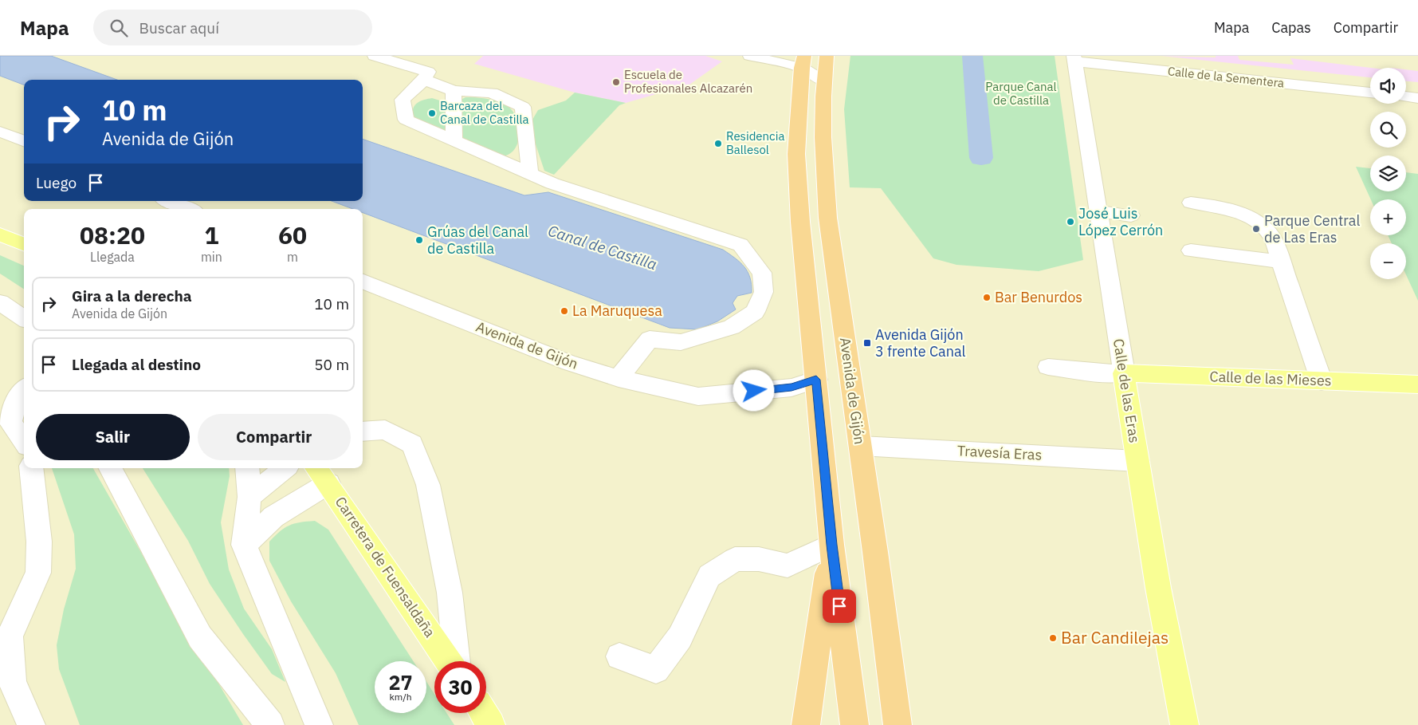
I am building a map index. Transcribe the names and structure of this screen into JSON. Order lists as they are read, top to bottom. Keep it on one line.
{"streets":{"highway":["Avenida de Gijón"],"main road":["Calle de las Mieses","Calle de las Eras","Carretera de Fuensaldaña"],"street":["Calle de la Sementera","Travesía Eras"]},"crossings":[["Calle de la Sementera","Calle de las Eras"],["Avenida de Gijón","Travesía Eras"],["Calle de las Mieses","Calle de las Eras"],["Calle de las Eras","Travesía Eras"]],"water":["Canal de Castilla"],"parks":["Parque Canal de Castilla"],"places":{"other":["Escuela de Profesionales Alcazarén","Barcaza del Canal de Castilla","Residencia Ballesol","José Luis López Cerrón","Parque Central de Las Eras","Grúas del Canal de Castilla","Bar Benurdos","La Maruquesa","Bar Candilejas"],"transit":["Avenida Gijón 3 frente Canal"]},"page":{"header":"Mapa","search":"Buscar aquí","nav":["Mapa","Capas","Compartir"],"map_buttons":["+","−"],"turn":["10 m","Avenida de Gijón"],"then":"Luego","eta":["08:20","Llegada","1","min","60","m"],"list":[{"name":"Gira a la derecha","note":"Avenida de Gijón","value":"10 m"},{"name":"Llegada al destino","value":"50 m"}],"buttons":["Salir","Compartir"],"speed":"27 km/h","limit":"30"}}
